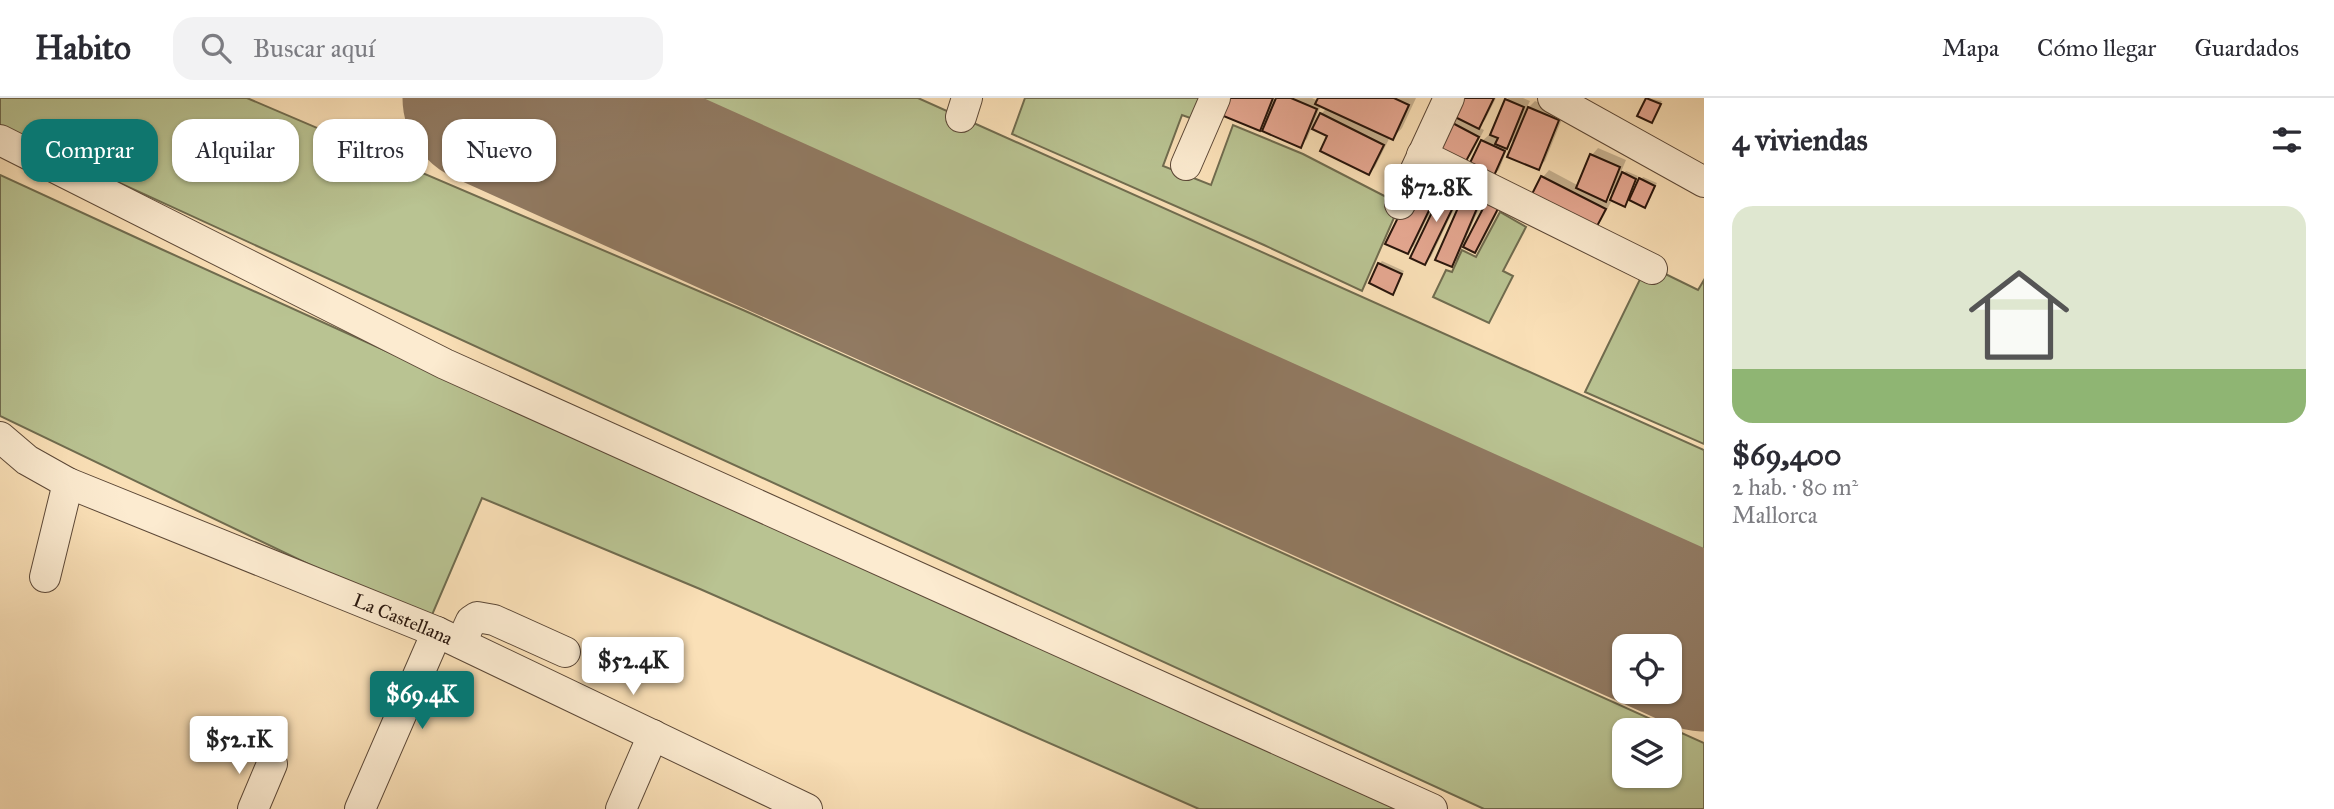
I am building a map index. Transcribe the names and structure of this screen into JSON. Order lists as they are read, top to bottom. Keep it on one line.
{"streets":{"street":["La Castellana"]},"page":{"header":"Habito","search":"Buscar aquí","nav":["Mapa","Cómo llegar","Guardados"],"heading":"4 viviendas","chip":["Comprar","Alquilar","Filtros","Nuevo"],"price":["$72.8K","$52.4K","$69.4K","$52.1K"],"list":[{"name":"$69,400","note":"2 hab. · 80 m² · Mallorca"}]}}
